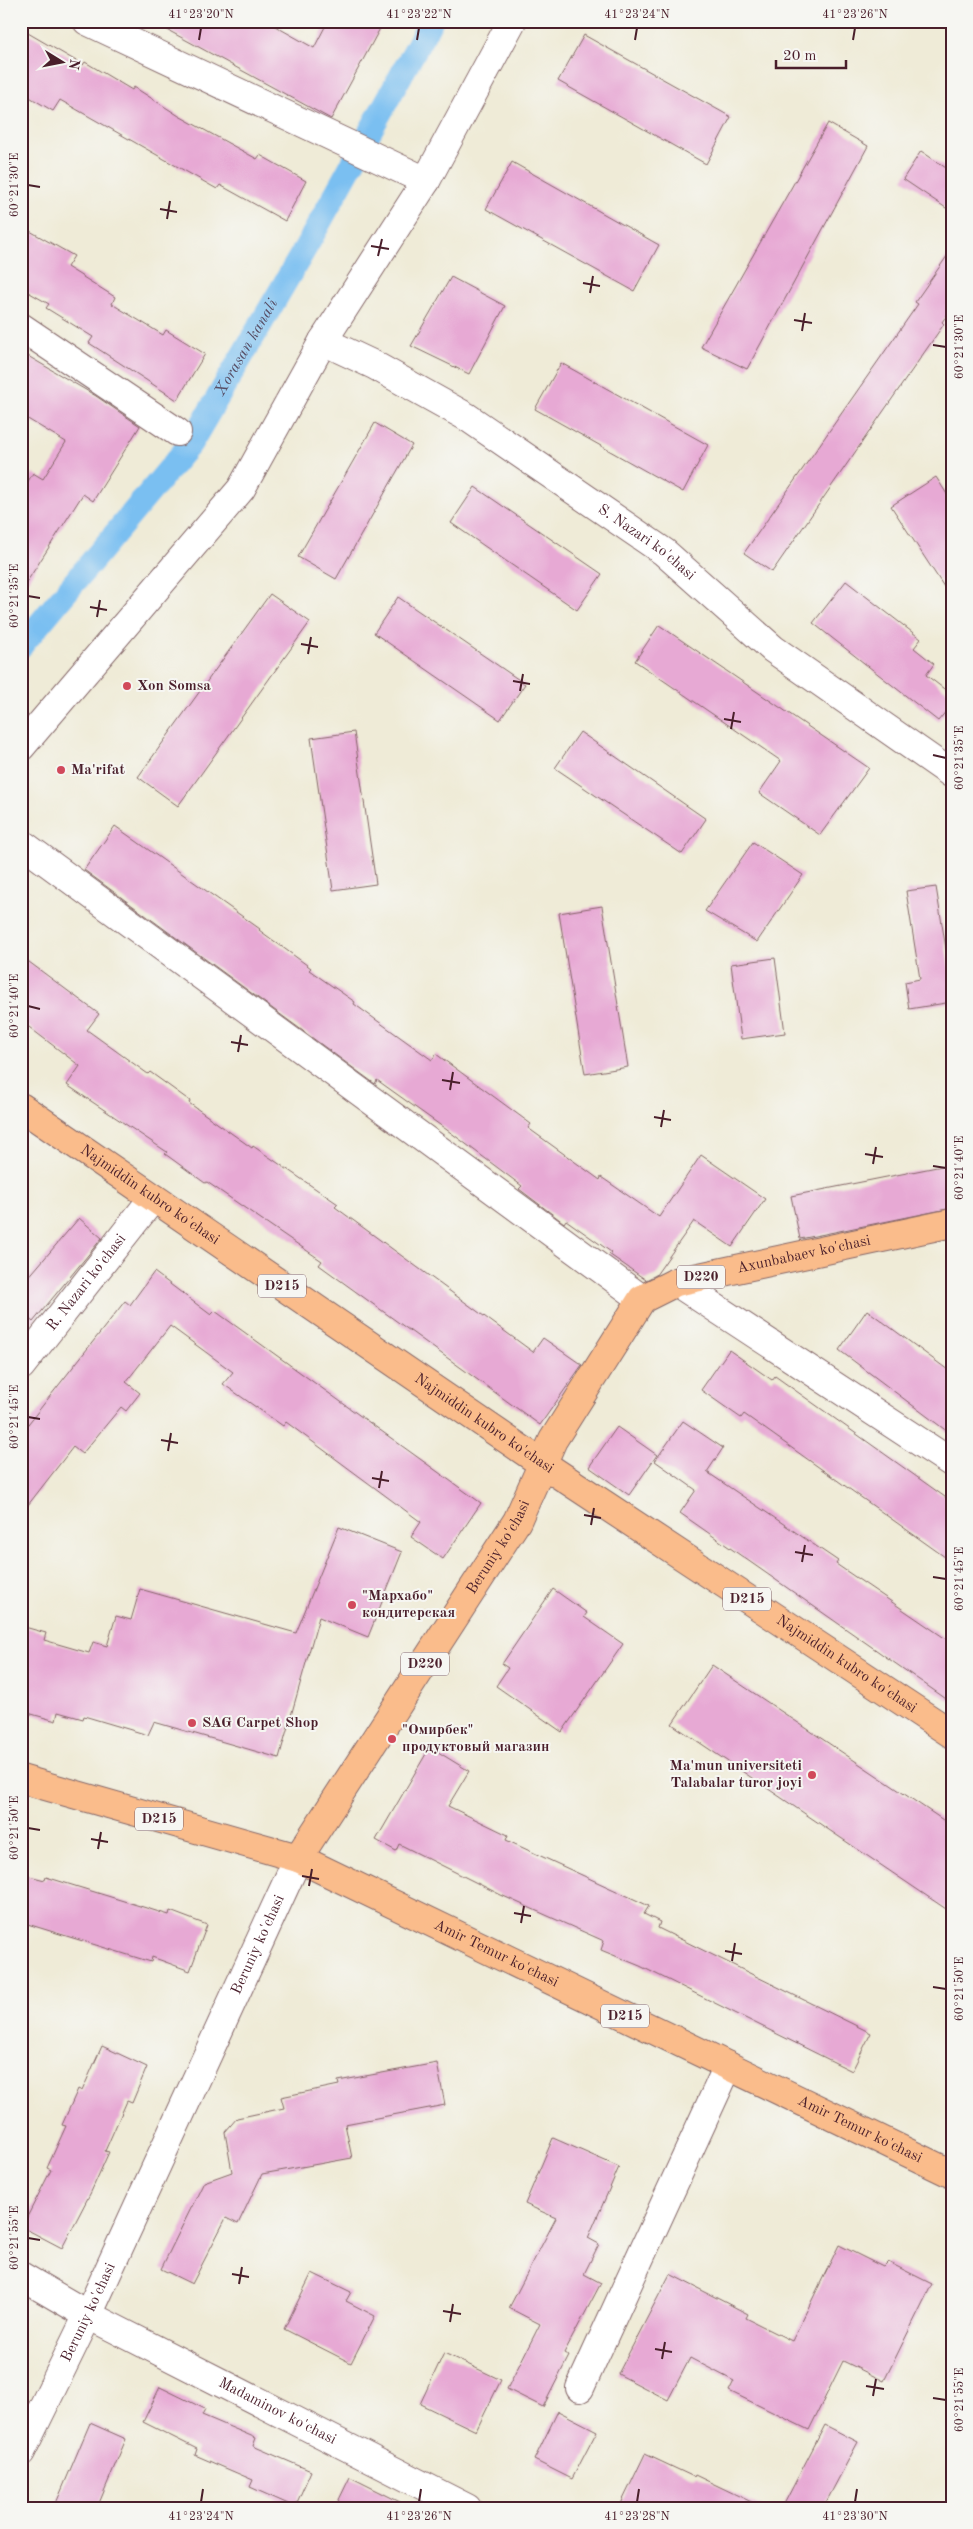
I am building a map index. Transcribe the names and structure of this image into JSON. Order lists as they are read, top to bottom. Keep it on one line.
{"streets":{"main road":["Najmiddin kubro ko'chasi","Axunbabaev ko'chasi","D220","D215","Beruniy ko'chasi","Amir Temur ko'chasi"],"street":["S. Nazari ko'chasi","R. Nazari ko'chasi","Madaminov ko'chasi"]},"crossings":[["Najmiddin kubro ko'chasi","D220"],["Najmiddin kubro ko'chasi","R. Nazari ko'chasi"],["Najmiddin kubro ko'chasi","Beruniy ko'chasi"],["Axunbabaev ko'chasi","D220"],["D220","Beruniy ko'chasi"],["Beruniy ko'chasi","Amir Temur ko'chasi"],["Beruniy ko'chasi","Madaminov ko'chasi"]],"water":["Xorasan kanali"],"places":["Xon Somsa","Ma'rifat","\"Мархабо\" кондитерская","SAG Carpet Shop","\"Омирбек\" продуктовый магазин","Ma'mun universiteti Talabalar turor joyi"],"scale_bar":"20 m","north":"right","coordinates":["41°23'20\"N","41°23'22\"N","41°23'24\"N","41°23'26\"N","60°21'30\"E","60°21'35\"E","60°21'40\"E","60°21'45\"E","60°21'50\"E","60°21'55\"E","41°23'28\"N","41°23'30\"N"]}
